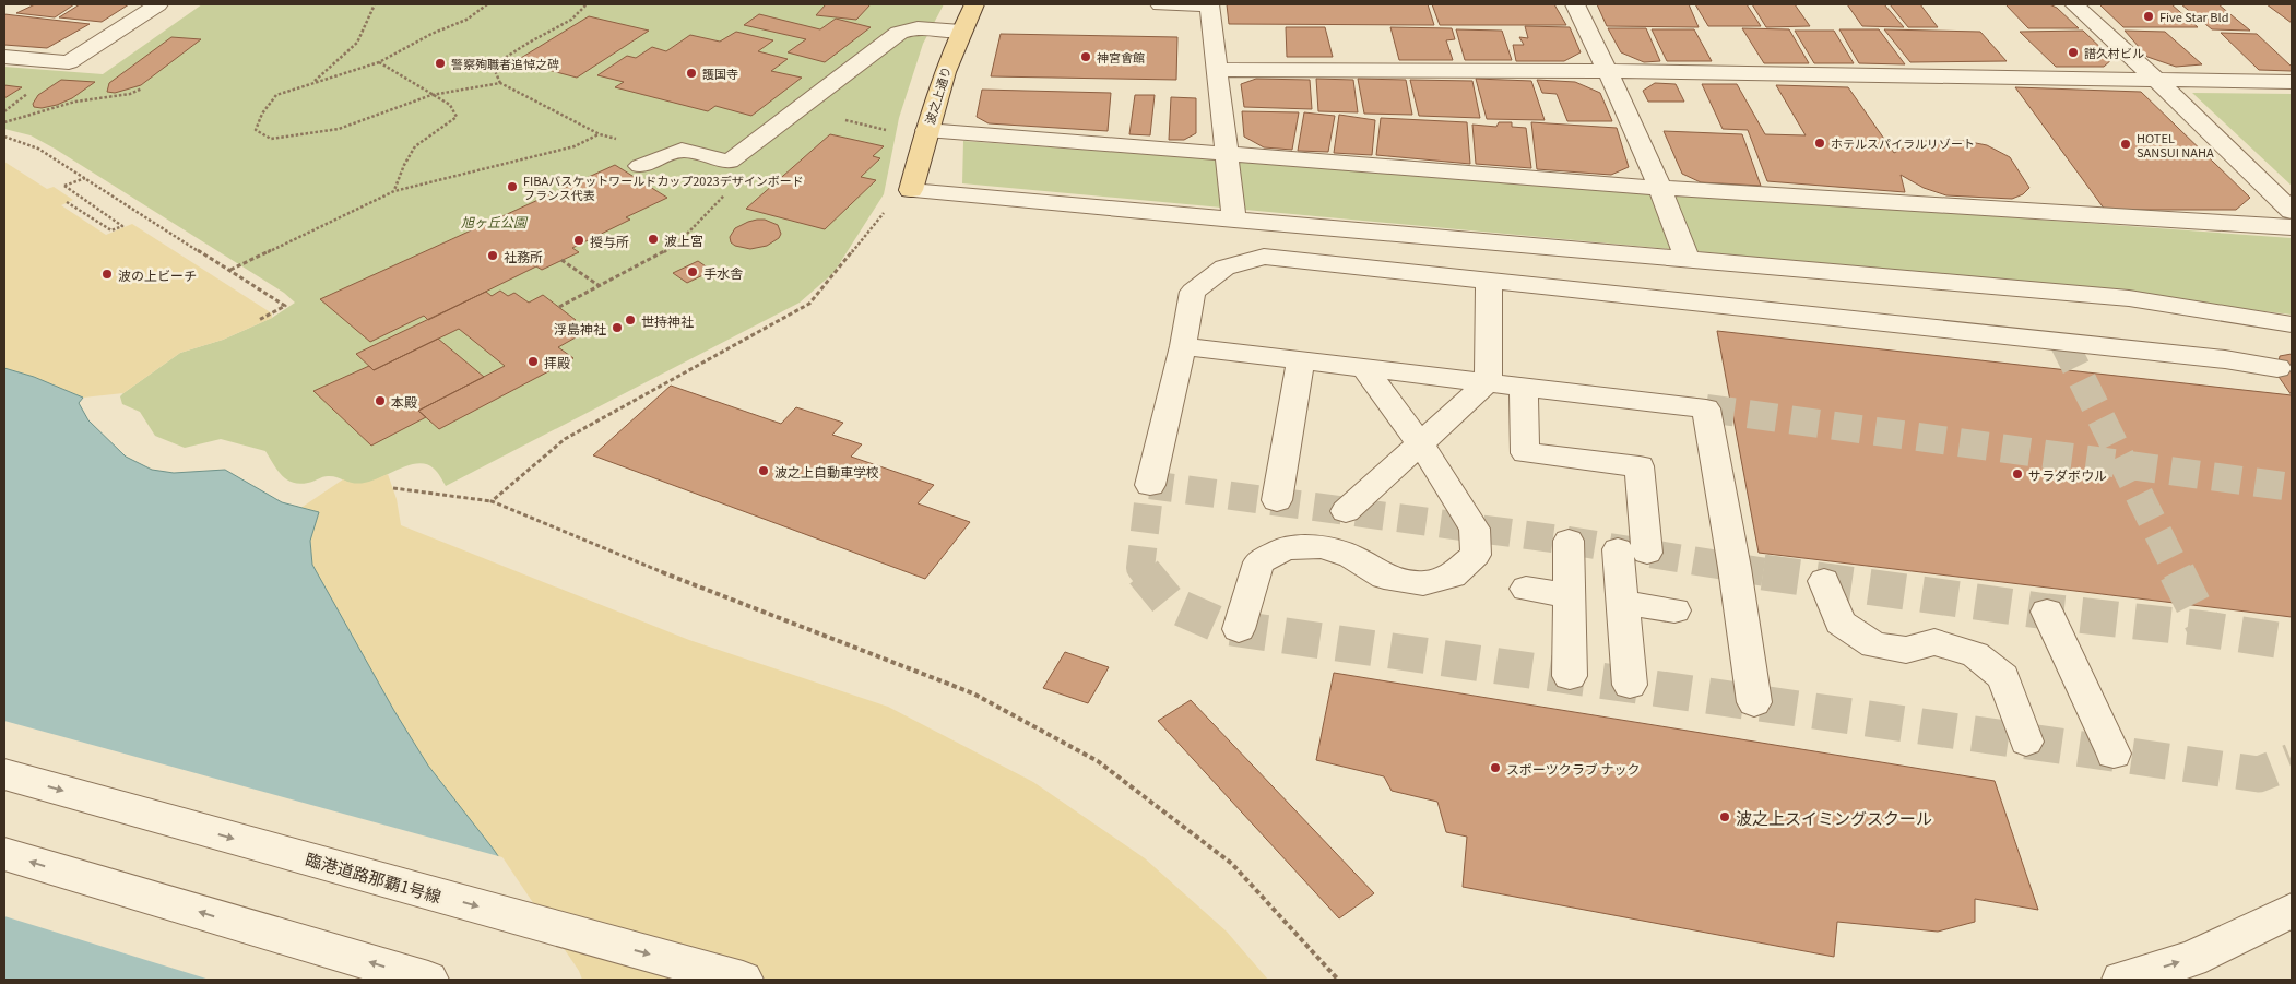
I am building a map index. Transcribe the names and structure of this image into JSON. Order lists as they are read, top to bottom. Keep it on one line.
{"streets":{"main road":["波之上通り"],"street":["臨港道路那覇1号線"]},"parks":["旭ヶ丘公園"],"places":["Five Star Bld","譜久村ビル","神宮會館","警察殉職者追悼之碑","護国寺","ホテルスパイラルリゾート","HOTEL SANSUI NAHA","FIBAバスケットワールドカップ2023デザインボード フランス代表","波上宮","授与所","社務所","手水舎","波の上ビーチ","世持神社","浮島神社","拝殿","本殿","波之上自動車学校","サラダボウル","スポーツクラブ ナック","波之上スイミングスクール"]}
